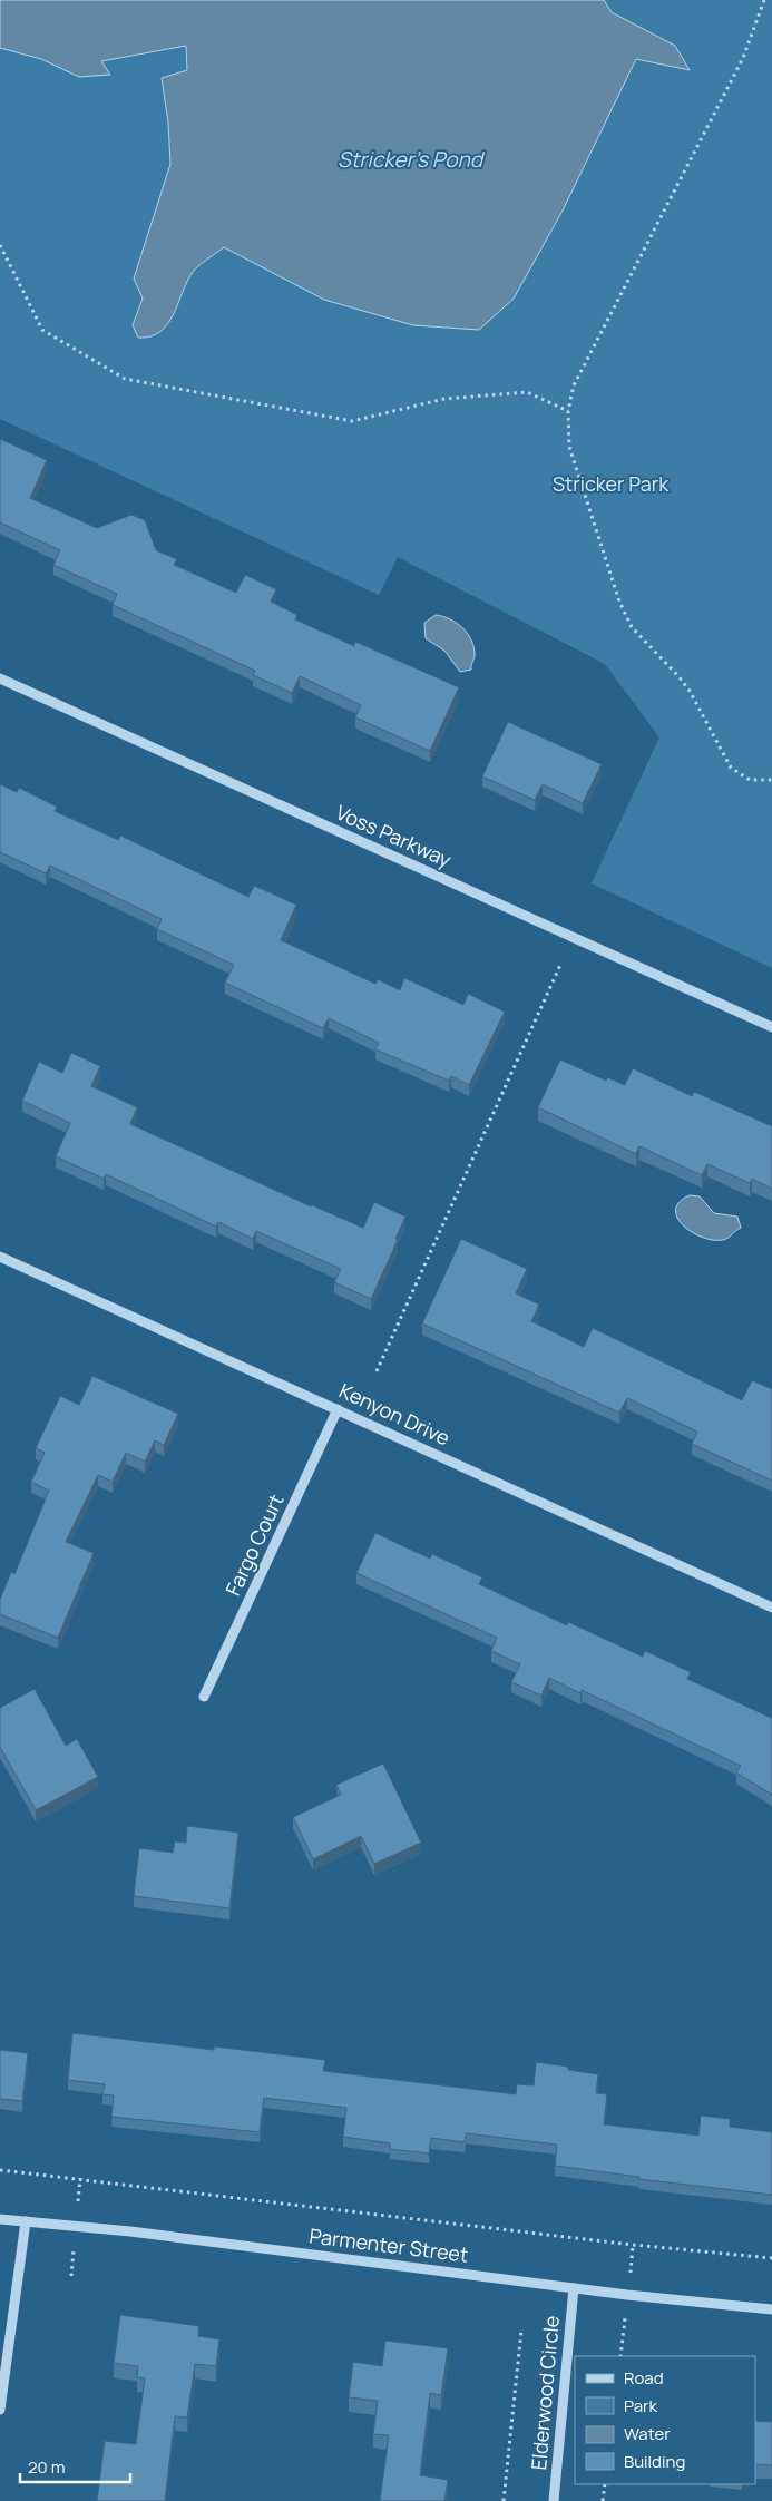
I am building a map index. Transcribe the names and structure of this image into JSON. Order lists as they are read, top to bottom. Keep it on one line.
{"streets":{"street":["Voss Parkway","Kenyon Drive","Fargo Court","Parmenter Street","Elderwood Circle"]},"crossings":[["Kenyon Drive","Fargo Court"],["Parmenter Street","Elderwood Circle"]],"water":["Stricker's Pond"],"parks":["Stricker Park"],"legend":["Road","Park","Water","Building"],"scale_bar":"20 m"}
